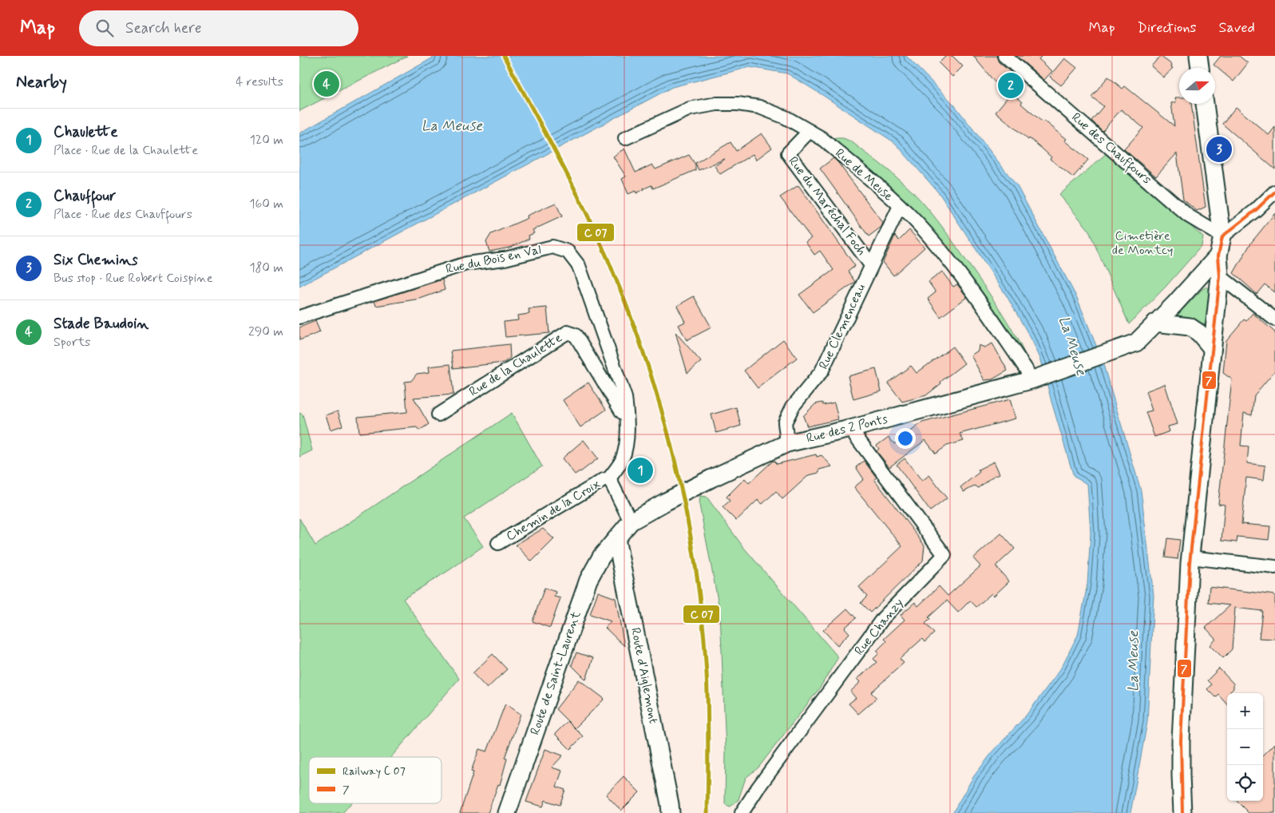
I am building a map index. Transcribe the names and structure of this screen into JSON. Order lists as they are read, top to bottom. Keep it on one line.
{"streets":{"street":["Rue des Chauffours","Rue de Meuse","Rue du Maréchal Foch","Rue du Bois en Val","Rue Clemenceau","Rue de la Chaulette","Rue des 2 Ponts","Chemin de la Croix","Rue Chanzy","Route de Saint-Laurent","Route d'Aiglemont"]},"crossings":[["Rue de Meuse","Rue du Maréchal Foch"],["Rue de Meuse","Rue Clemenceau"],["Rue de Meuse","Rue des 2 Ponts"],["Rue du Maréchal Foch","Rue Clemenceau"],["Rue du Bois en Val","Rue de la Chaulette"],["Rue Clemenceau","Rue des 2 Ponts"],["Rue des 2 Ponts","Rue Chanzy"],["Rue des 2 Ponts","Route de Saint-Laurent"],["Route de Saint-Laurent","Route d'Aiglemont"]],"water":["La Meuse"],"parks":["Cimetière de Montcy"],"lines":["transit line 7"],"legend":["Railway C 07","7"],"north":"right","page":{"header":"Map","search":"Search here","nav":["Map","Directions","Saved"],"heading":["Nearby","4 results"],"pins":["4","2","3","1"],"list":[{"mark":"1","name":"Chaulette","note":"Place · Rue de la Chaulette","value":"120 m"},{"mark":"2","name":"Chauffour","note":"Place · Rue des Chauffours","value":"160 m"},{"mark":"3","name":"Six Chemins","note":"Bus stop · Rue Robert Coispine","value":"180 m"},{"mark":"4","name":"Stade Baudoin","note":"Sports","value":"290 m"}],"map_buttons":["+","−"]}}
